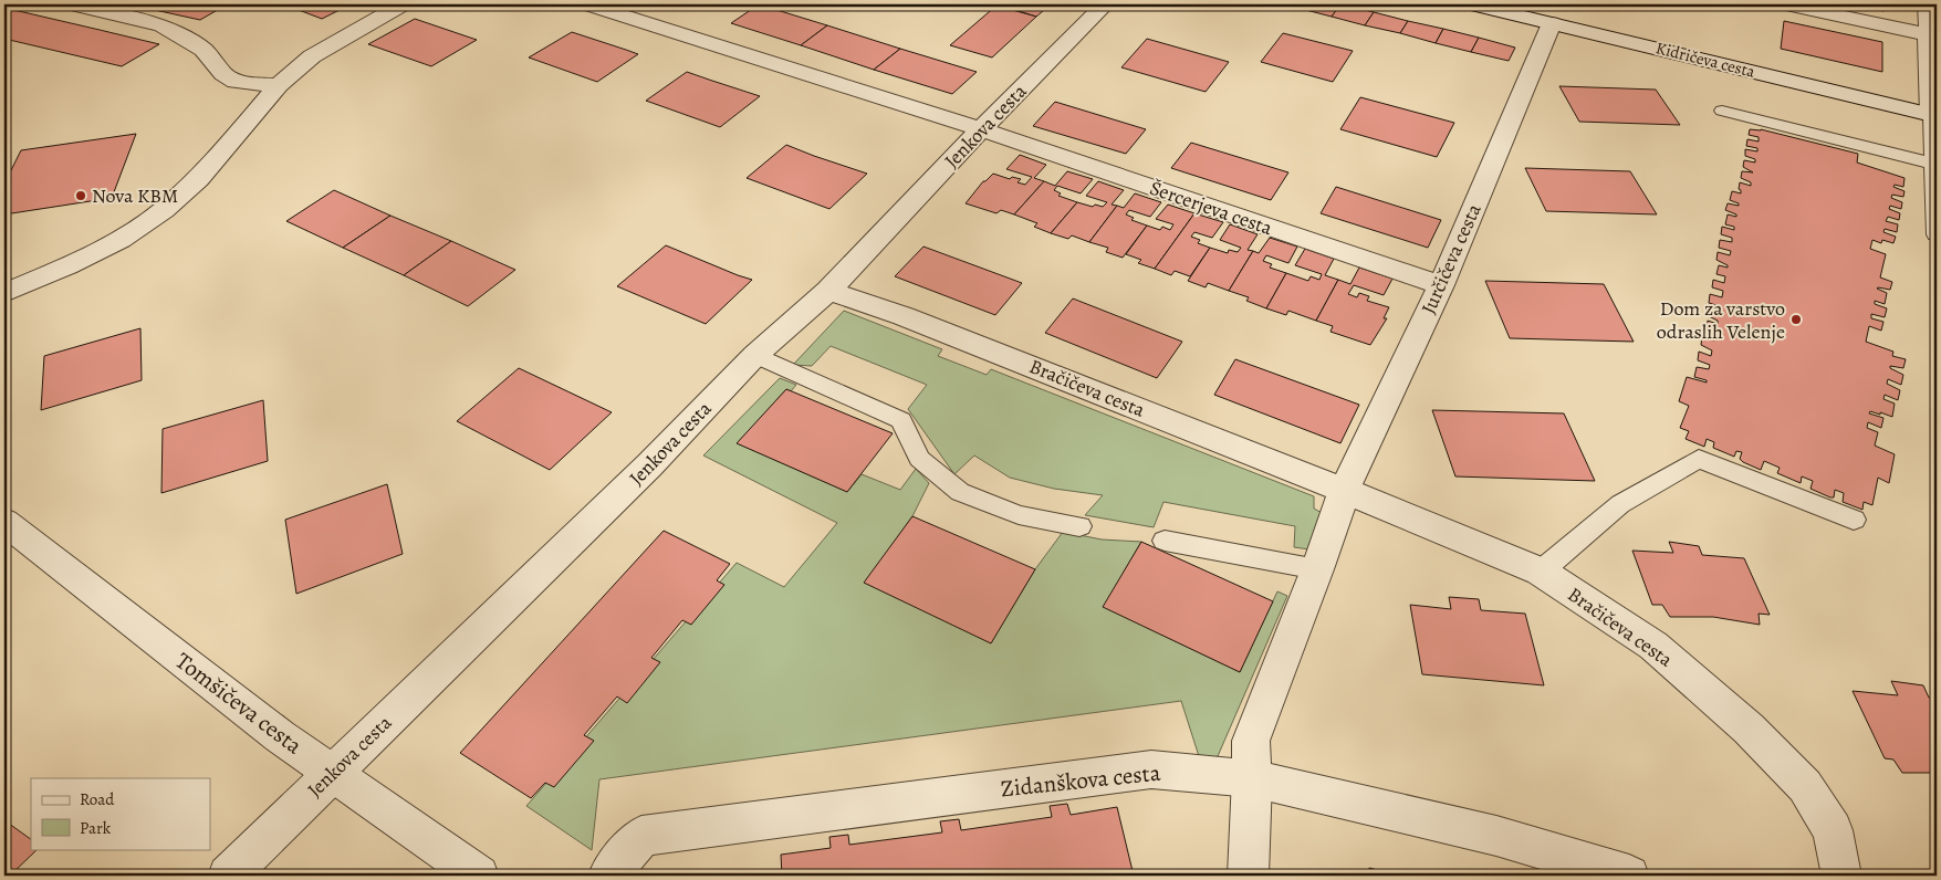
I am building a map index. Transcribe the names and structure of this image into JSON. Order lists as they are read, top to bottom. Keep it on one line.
{"streets":{"street":["Kidričeva cesta","Jenkova cesta","Šercerjeva cesta","Jurčičeva cesta","Bračičeva cesta","Tomšičeva cesta","Zidanškova cesta"]},"crossings":[["Kidričeva cesta","Jurčičeva cesta"],["Jenkova cesta","Šercerjeva cesta"],["Jenkova cesta","Bračičeva cesta"],["Jenkova cesta","Tomšičeva cesta"],["Šercerjeva cesta","Jurčičeva cesta"],["Jurčičeva cesta","Bračičeva cesta"]],"places":["Nova KBM","Dom za varstvo odraslih Velenje"],"legend":["Road","Park"]}
